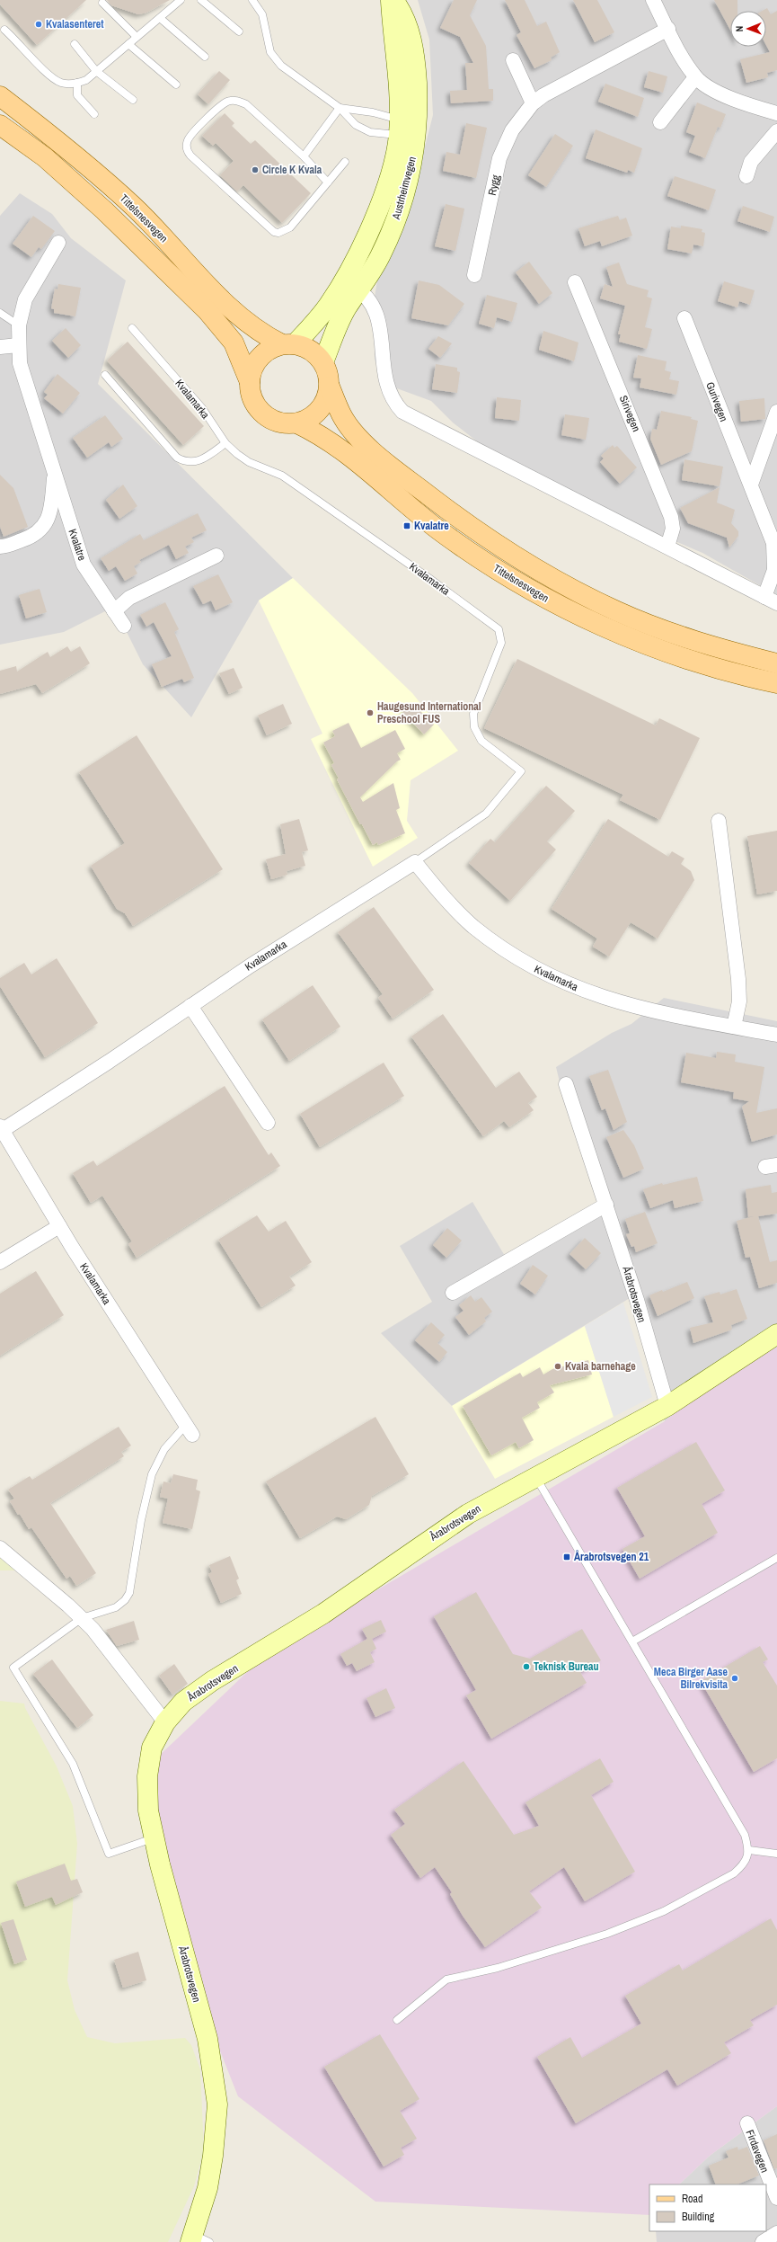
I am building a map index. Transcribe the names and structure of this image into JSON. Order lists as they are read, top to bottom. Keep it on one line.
{"streets":{"main road":["Austrheimvegen","Tittelsnesvegen","Årabrotsvegen"],"street":["Rygg","Kvalamarka","Gurivegen","Sirivegen","Kvalatre","Firdavegen"]},"crossings":[["Austrheimvegen","Tittelsnesvegen"]],"places":{"other":["Kvalasenteret","Circle K Kvala","Haugesund International Preschool FUS","Kvala barnehage","Teknisk Bureau","Meca Birger Aase Bilrekvisita"],"transit":["Kvalatre","Årabrotsvegen 21"]},"legend":["Road","Building"],"north":"left"}
